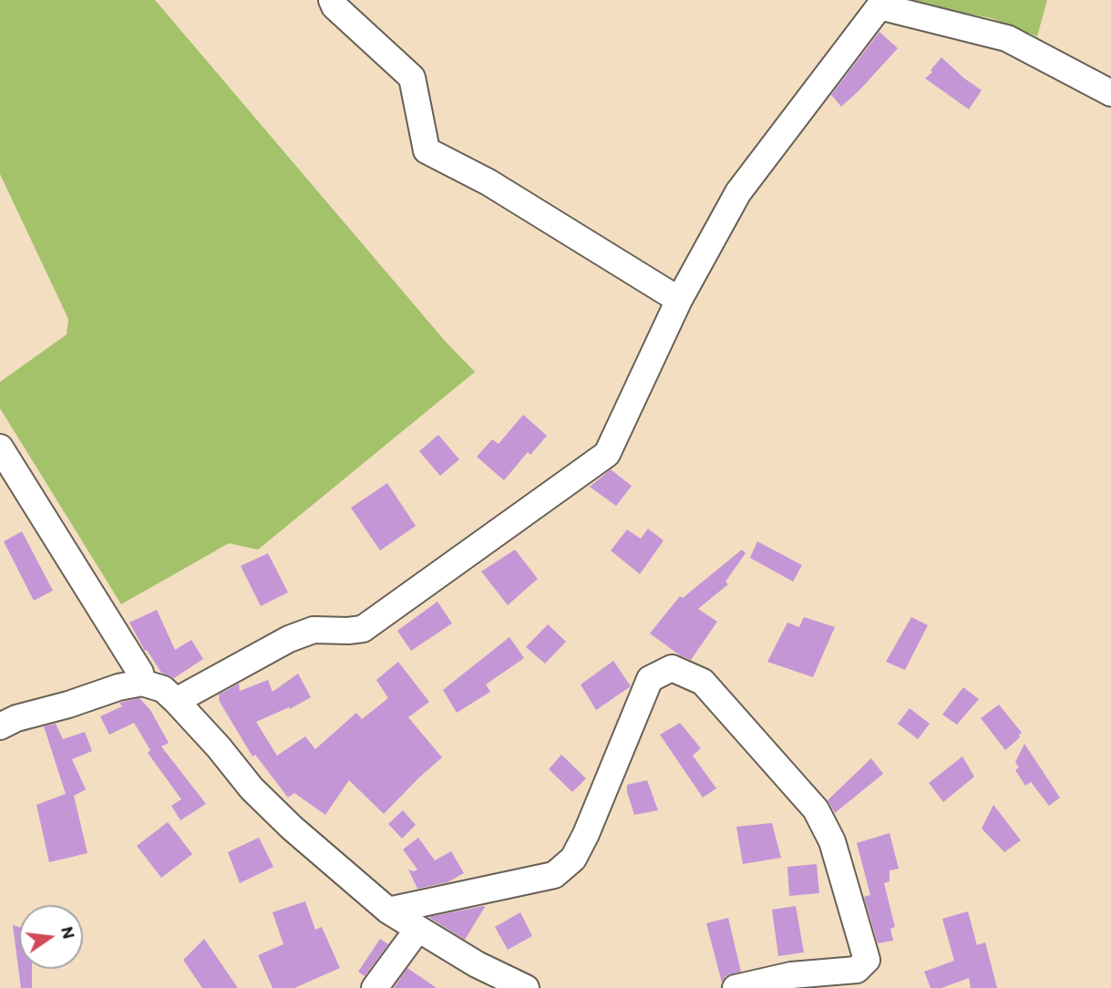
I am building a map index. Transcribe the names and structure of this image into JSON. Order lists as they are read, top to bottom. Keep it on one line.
{"north":"right"}
